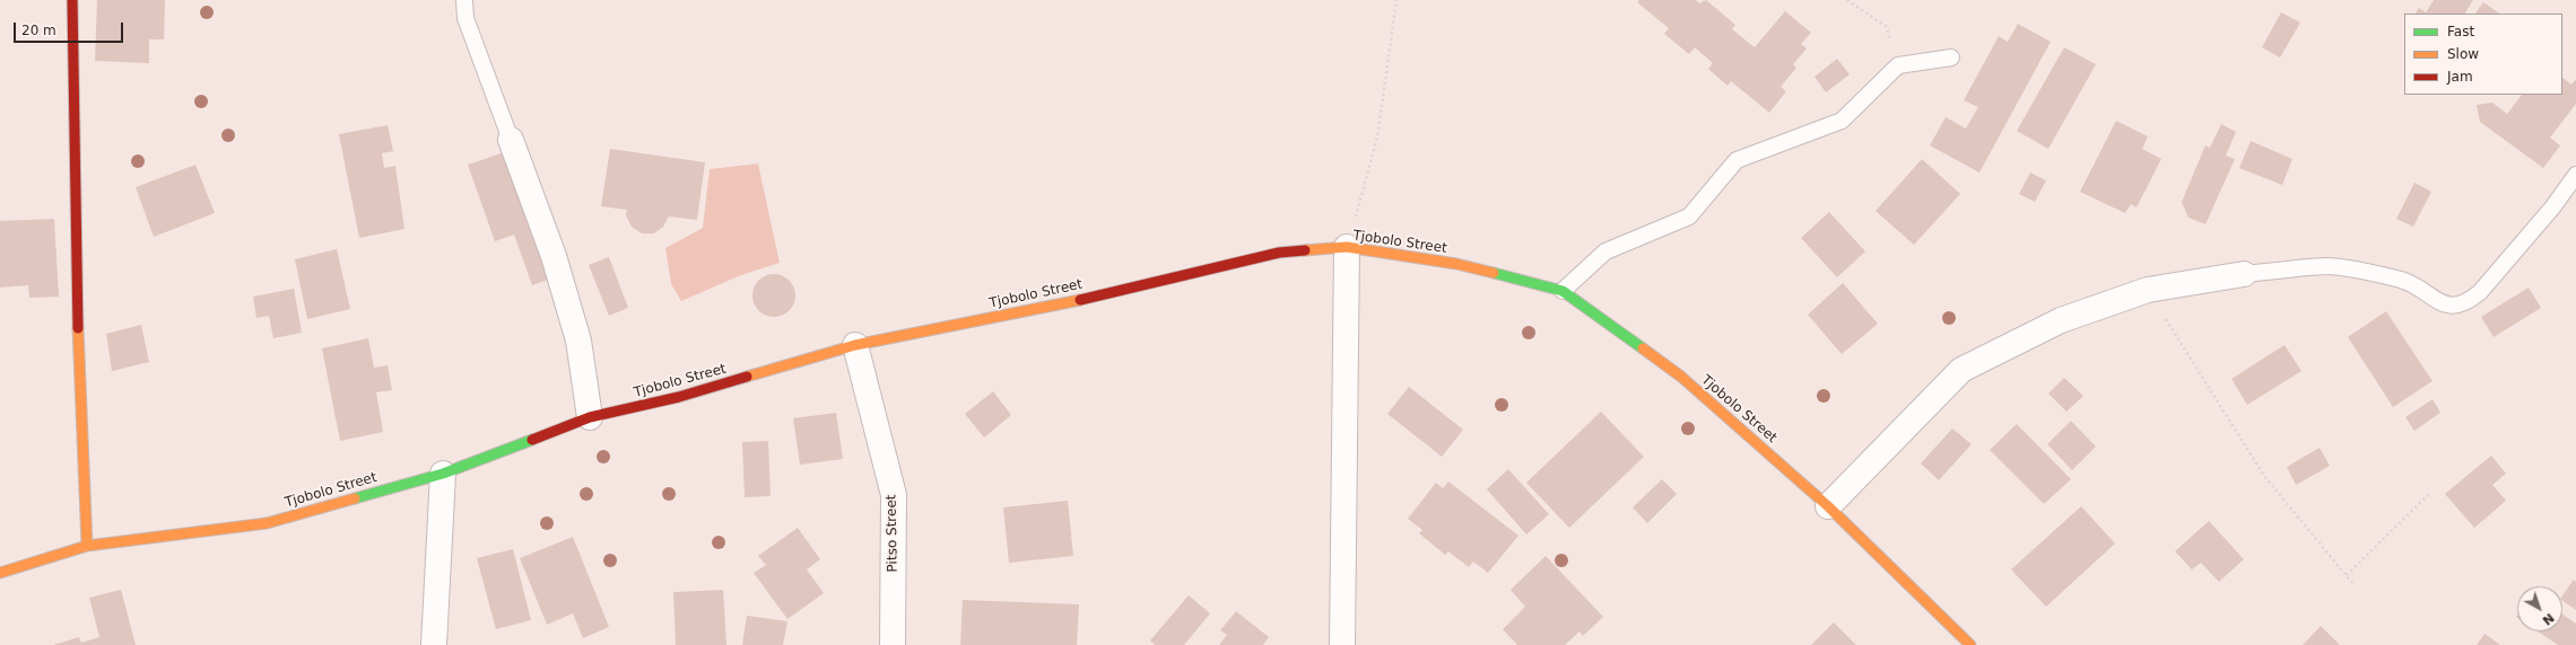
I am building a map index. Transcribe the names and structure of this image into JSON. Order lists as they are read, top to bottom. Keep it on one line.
{"streets":{"street":["Tjobolo Street","Pitso Street"]},"crossings":[["Tjobolo Street","Pitso Street"]],"legend":["Fast","Slow","Jam"],"scale_bar":"20 m","north":"bottom right"}
